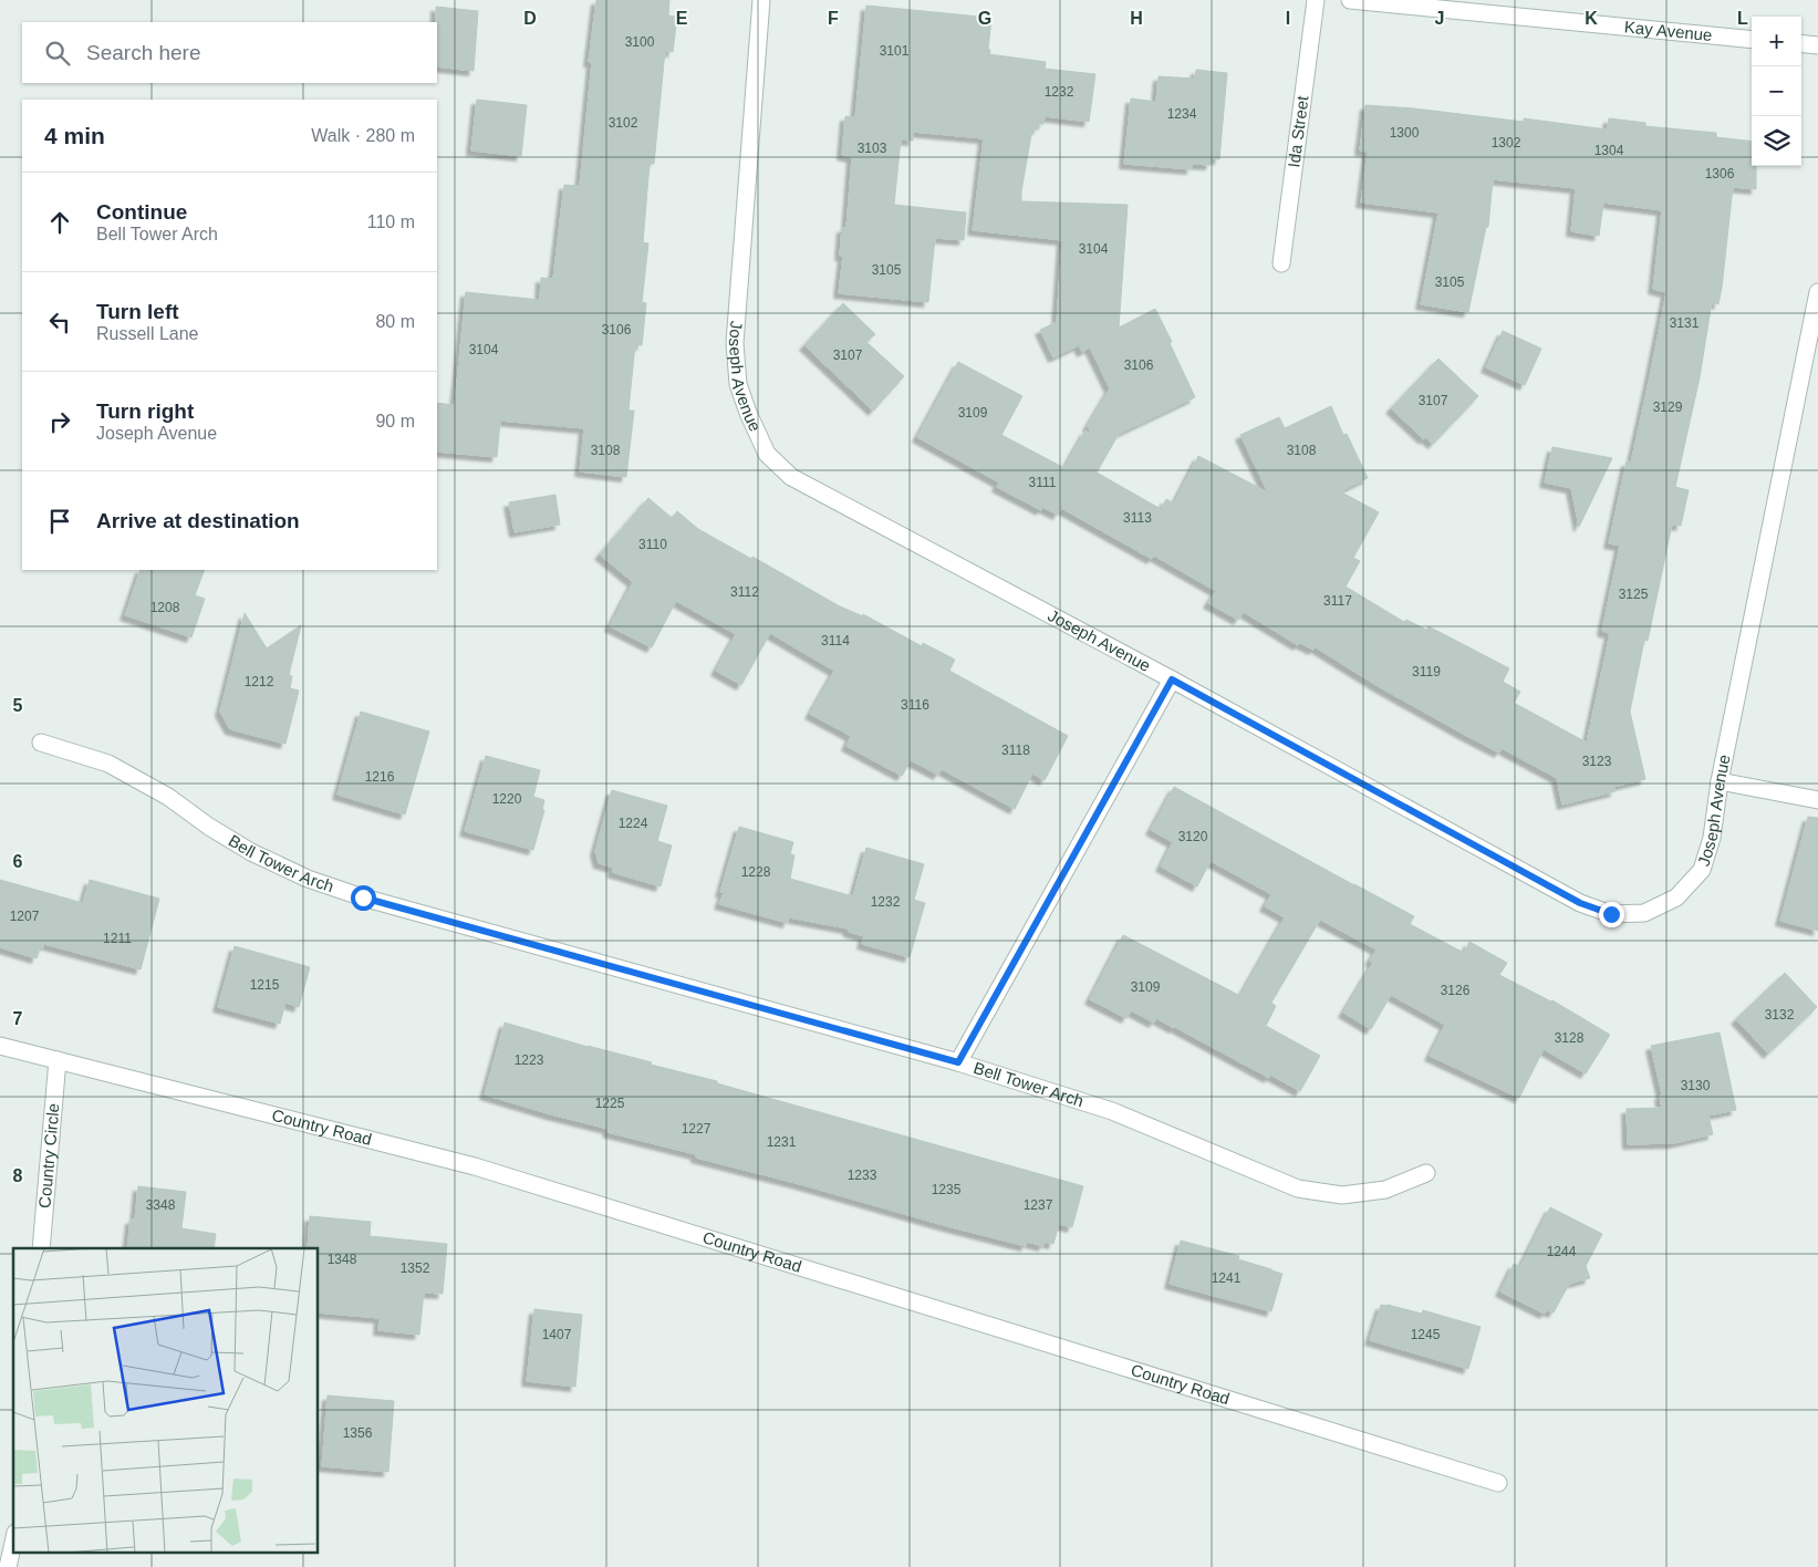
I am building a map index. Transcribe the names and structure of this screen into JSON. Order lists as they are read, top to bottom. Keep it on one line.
{"streets":{"street":["Kay Avenue","Ida Street","Joseph Avenue","Bell Tower Arch","Country Road","Country Circle"]},"crossings":[["Country Road","Country Circle"]],"house_numbers":["3100","3101","1232","1234","3102","1300","1302","3103","1304","1306","3104","3105","3105","3131","3106","3104","3107","3106","3107","3129","3109","3108","3108","3111","3113","3110","3112","3125","3117","1208","3114","3119","1212","3116","3118","3123","1216","1220","1224","3120","1228","1232","1207","1211","1215","3109","3126","3132","3128","1223","3130","1225","1227","1231","1233","1235","3348","1237","1244","1348","1352","1241","1407","1245","1356"],"page":{"map_buttons":["+","−"],"search":"Search here","heading":["4 min","Walk · 280 m"],"list":[["Continue","Bell Tower Arch","110 m"],["Turn left","Russell Lane","80 m"],["Turn right","Joseph Avenue","90 m"],"Arrive at destination"]},"grid":{"columns":["D","E","F","G","H","I","J","K","L"],"rows":["5","6","7","8"]}}
